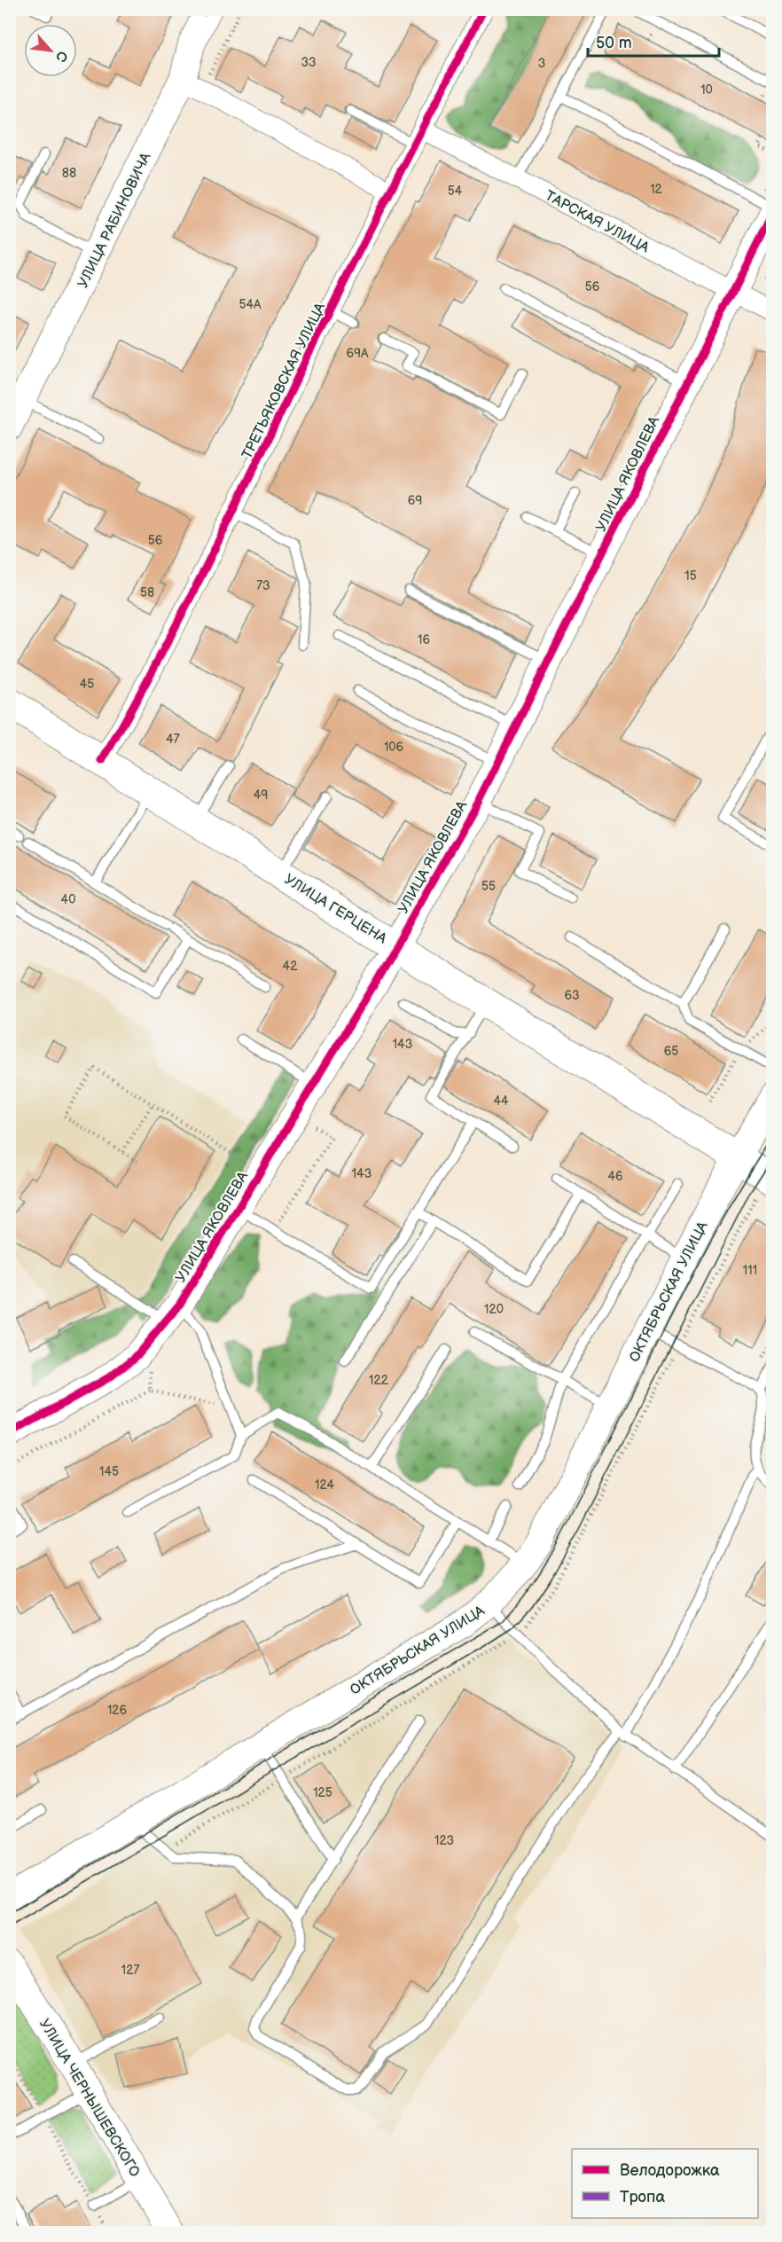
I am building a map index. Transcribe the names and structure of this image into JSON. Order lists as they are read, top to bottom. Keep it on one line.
{"streets":{"main road":["УЛИЦА ГЕРЦЕНА"],"street":["УЛИЦА РАБИНОВИЧА","ТАРСКАЯ УЛИЦА","ТРЕТЬЯКОВСКАЯ УЛИЦА","УЛИЦА ЯКОВЛЕВА","ОКТЯБРЬСКАЯ УЛИЦА","УЛИЦА ЧЕРНЫШЕВСКОГО"]},"crossings":[["ТАРСКАЯ УЛИЦА","ТРЕТЬЯКОВСКАЯ УЛИЦА"],["ТАРСКАЯ УЛИЦА","УЛИЦА ЯКОВЛЕВА"],["ТРЕТЬЯКОВСКАЯ УЛИЦА","УЛИЦА ГЕРЦЕНА"],["УЛИЦА ЯКОВЛЕВА","УЛИЦА ГЕРЦЕНА"],["УЛИЦА ГЕРЦЕНА","ОКТЯБРЬСКАЯ УЛИЦА"]],"house_numbers":["33","3","10","88","12","54","56","54А","69А","69","56","15","73","58","16","45","47","106","49","55","40","42","63","143","65","44","143","46","111","120","122","145","124","126","125","123","127"],"legend":["Велодорожка","Тропа"],"scale_bar":"50 m","north":"bottom right"}
